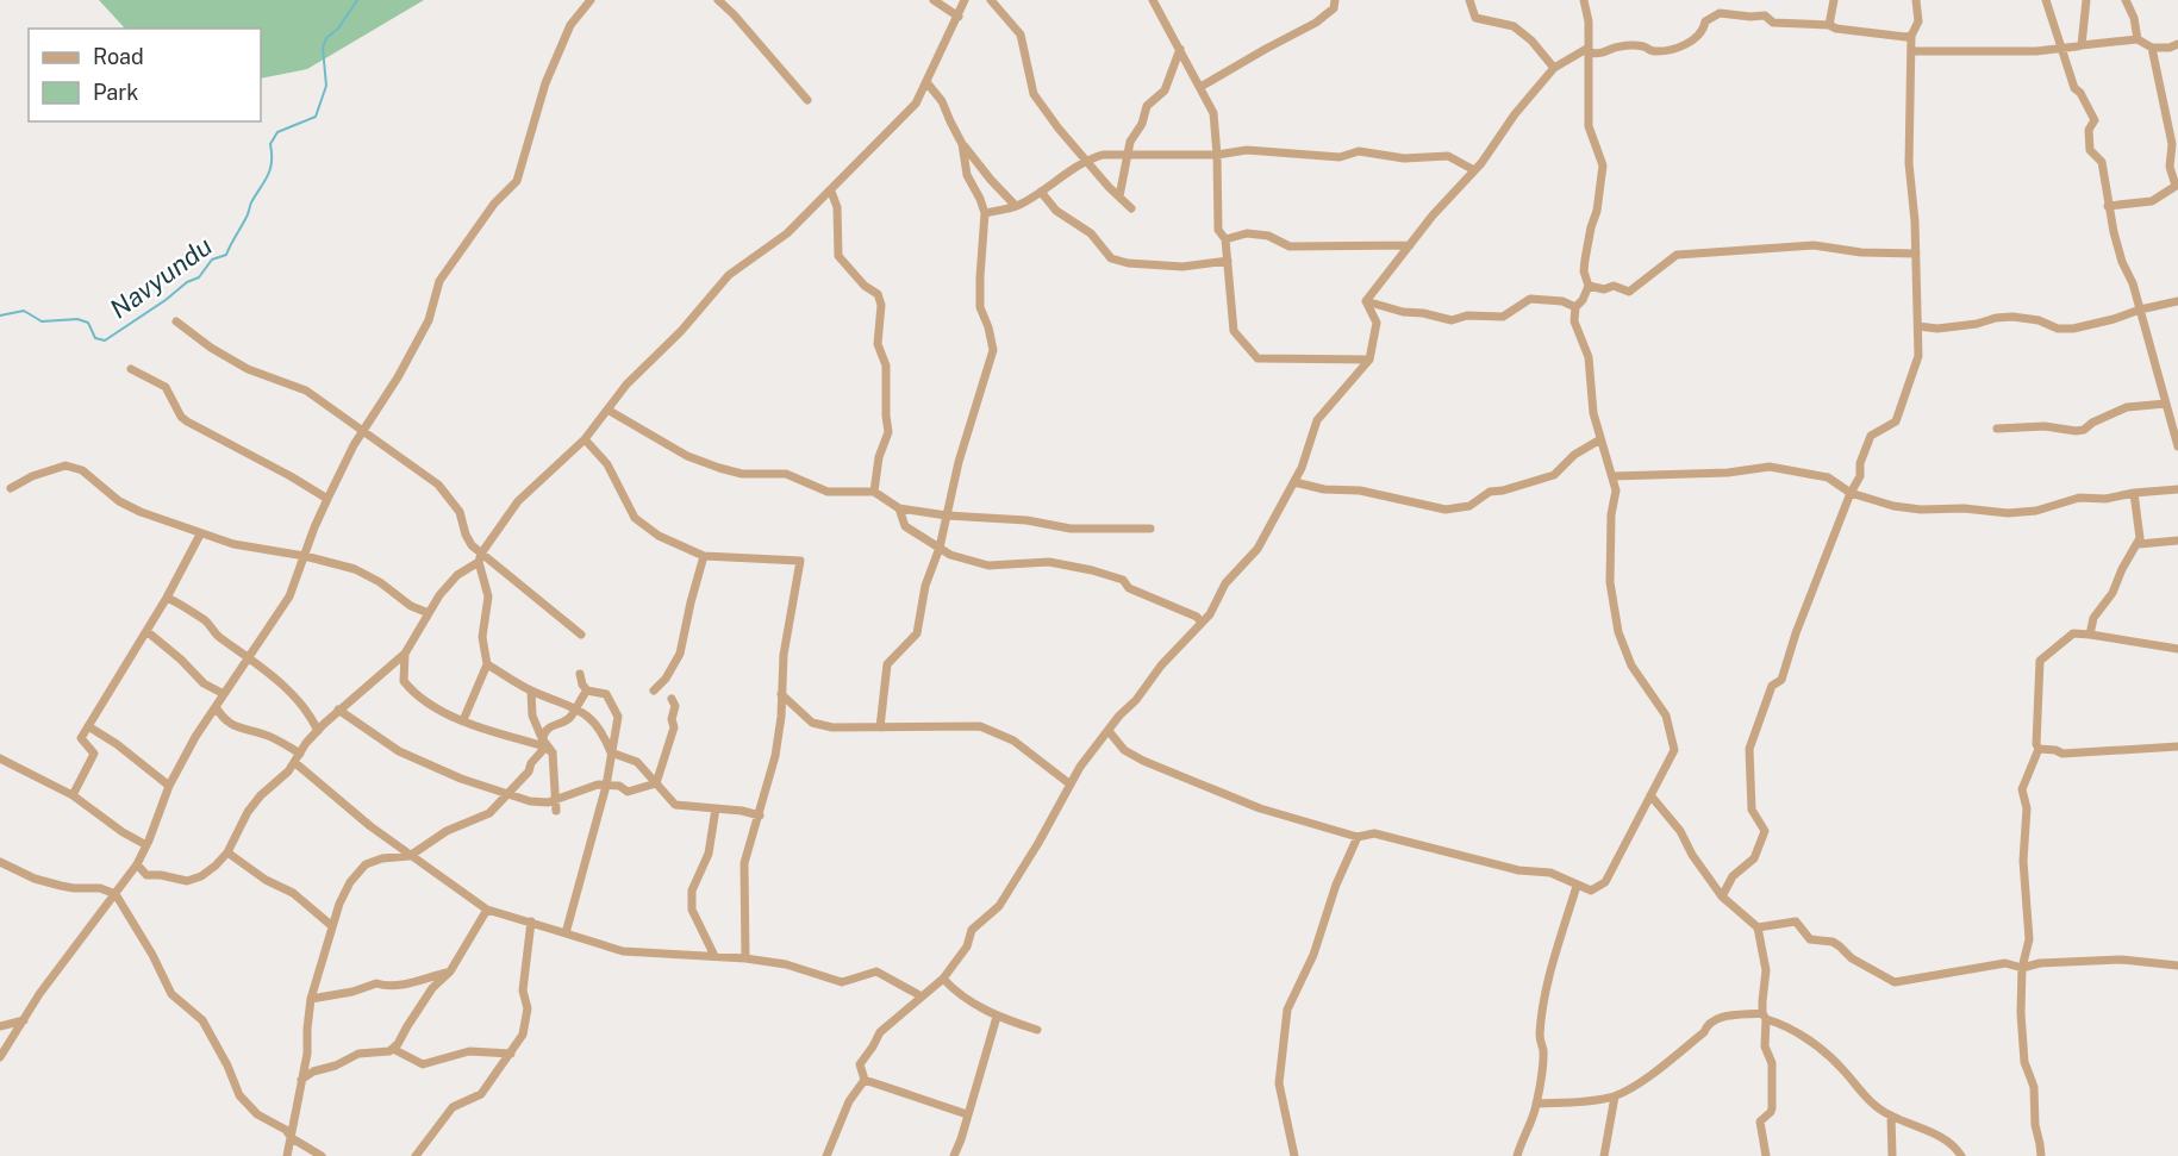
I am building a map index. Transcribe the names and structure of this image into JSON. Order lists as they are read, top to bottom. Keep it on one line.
{"water":["Navyundu"],"legend":["Road","Park"]}
